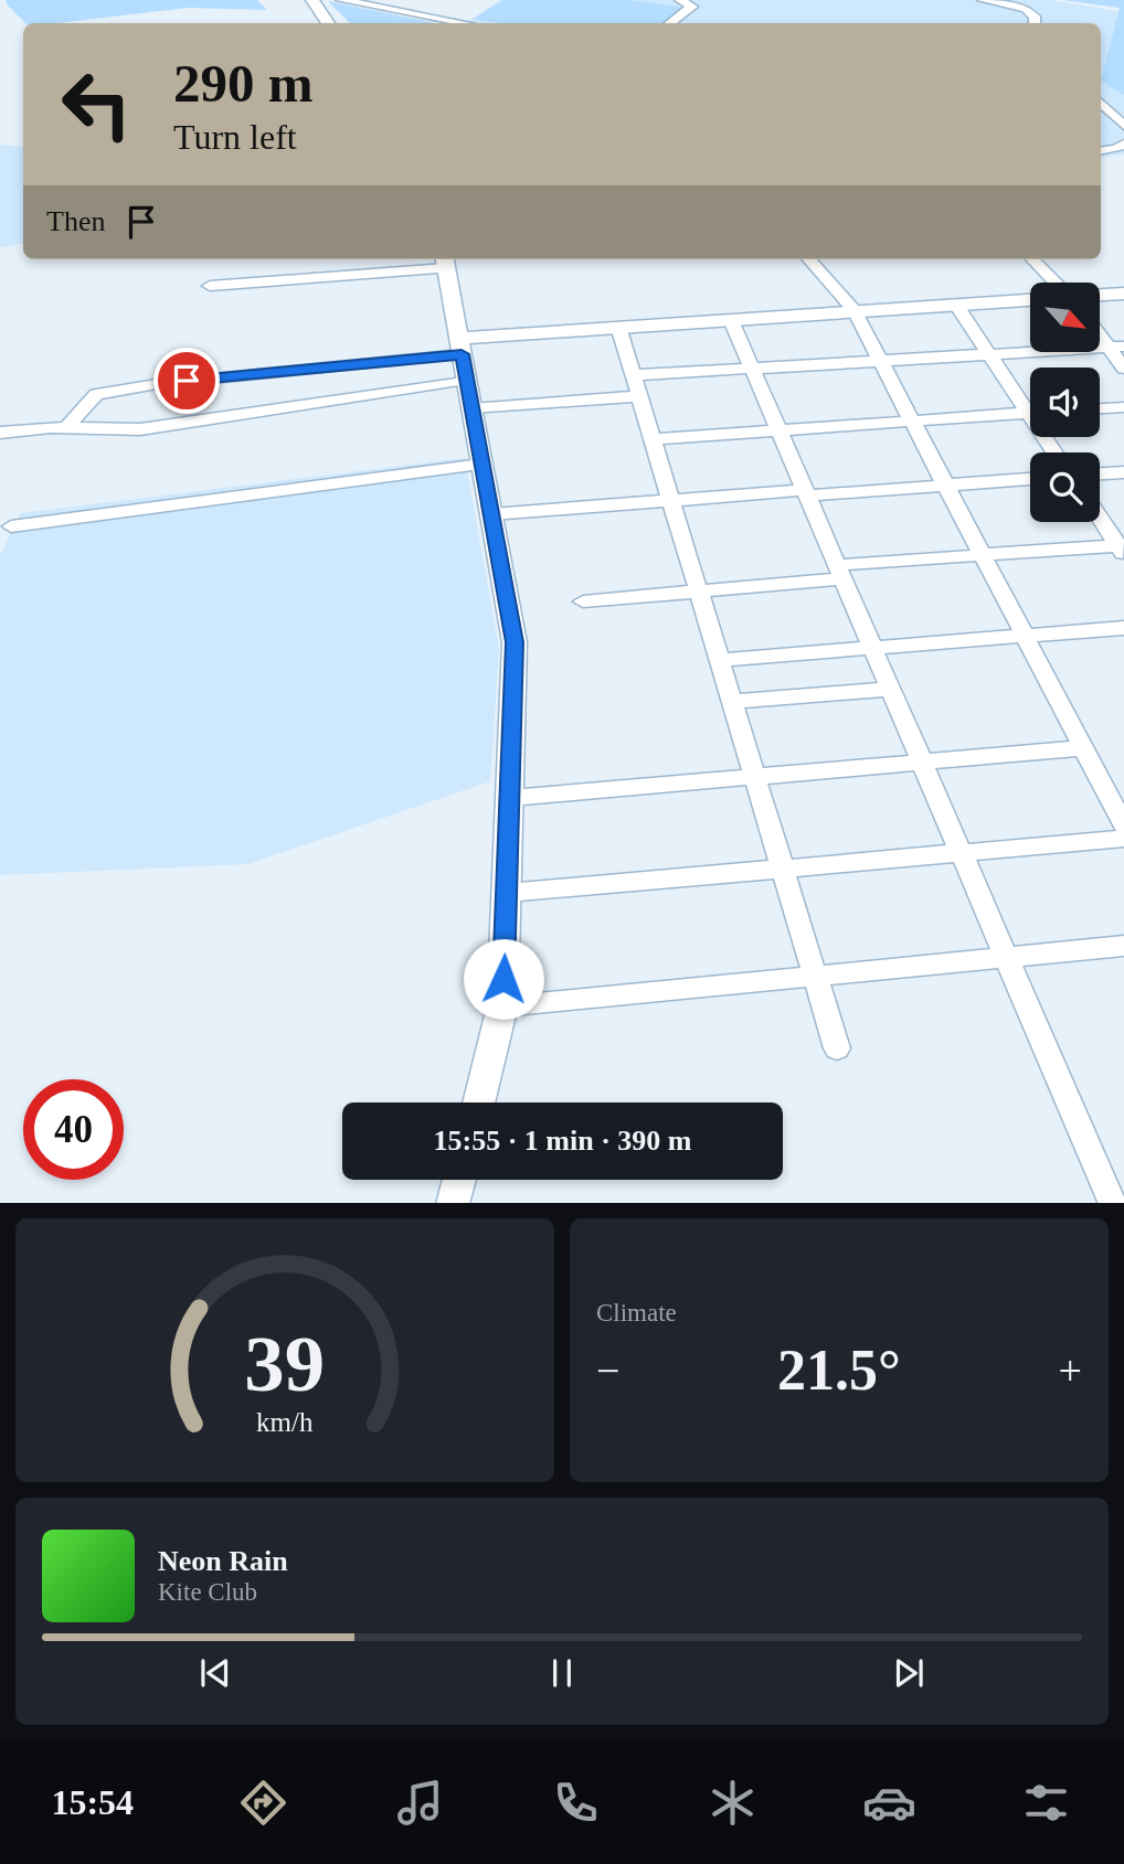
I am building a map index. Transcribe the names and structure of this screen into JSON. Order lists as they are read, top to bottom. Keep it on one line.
{"north":"bottom right","page":{"turn":["290 m","Turn left"],"then":"Then","limit":"40","trip":"15:55 · 1 min · 390 m","tile":"Climate","heat":["−","21.5°","+"],"song":["Neon Rain","Kite Club"],"tabs":"15:54","gauge":["39","km/h"]}}
